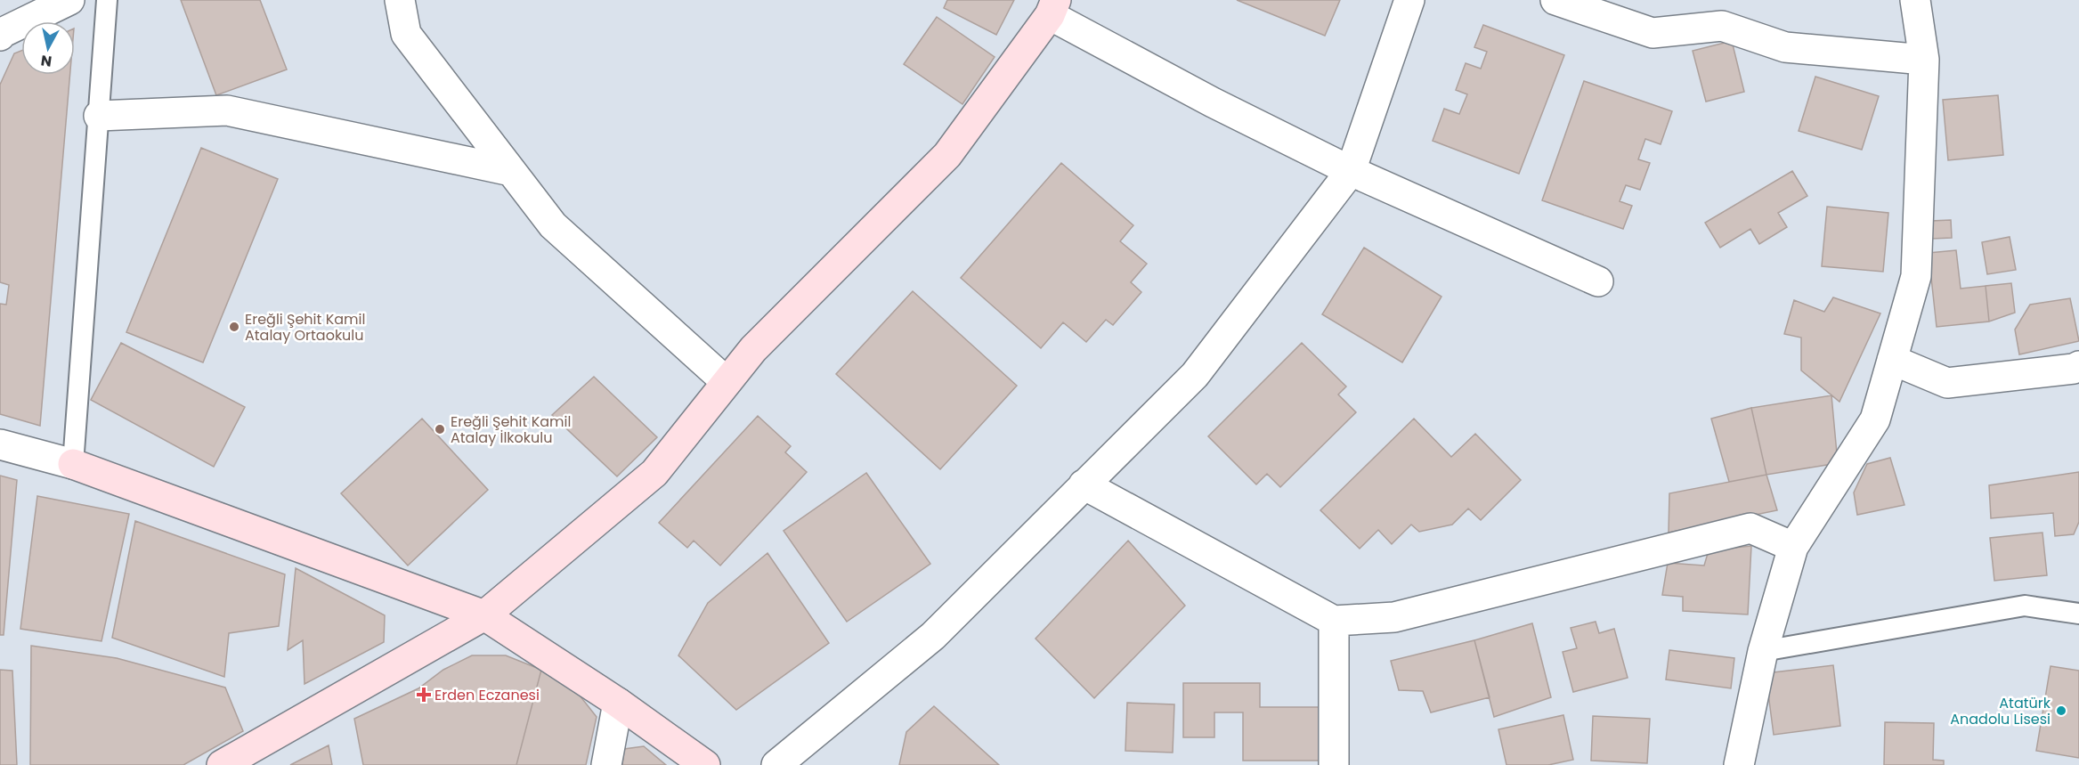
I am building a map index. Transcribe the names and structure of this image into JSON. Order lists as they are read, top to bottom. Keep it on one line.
{"places":{"other":["Ereğli Şehit Kamil Atalay Ortaokulu","Ereğli Şehit Kamil Atalay İlkokulu","Atatürk Anadolu Lisesi"],"health":["Erden Eczanesi"]},"north":"bottom"}
